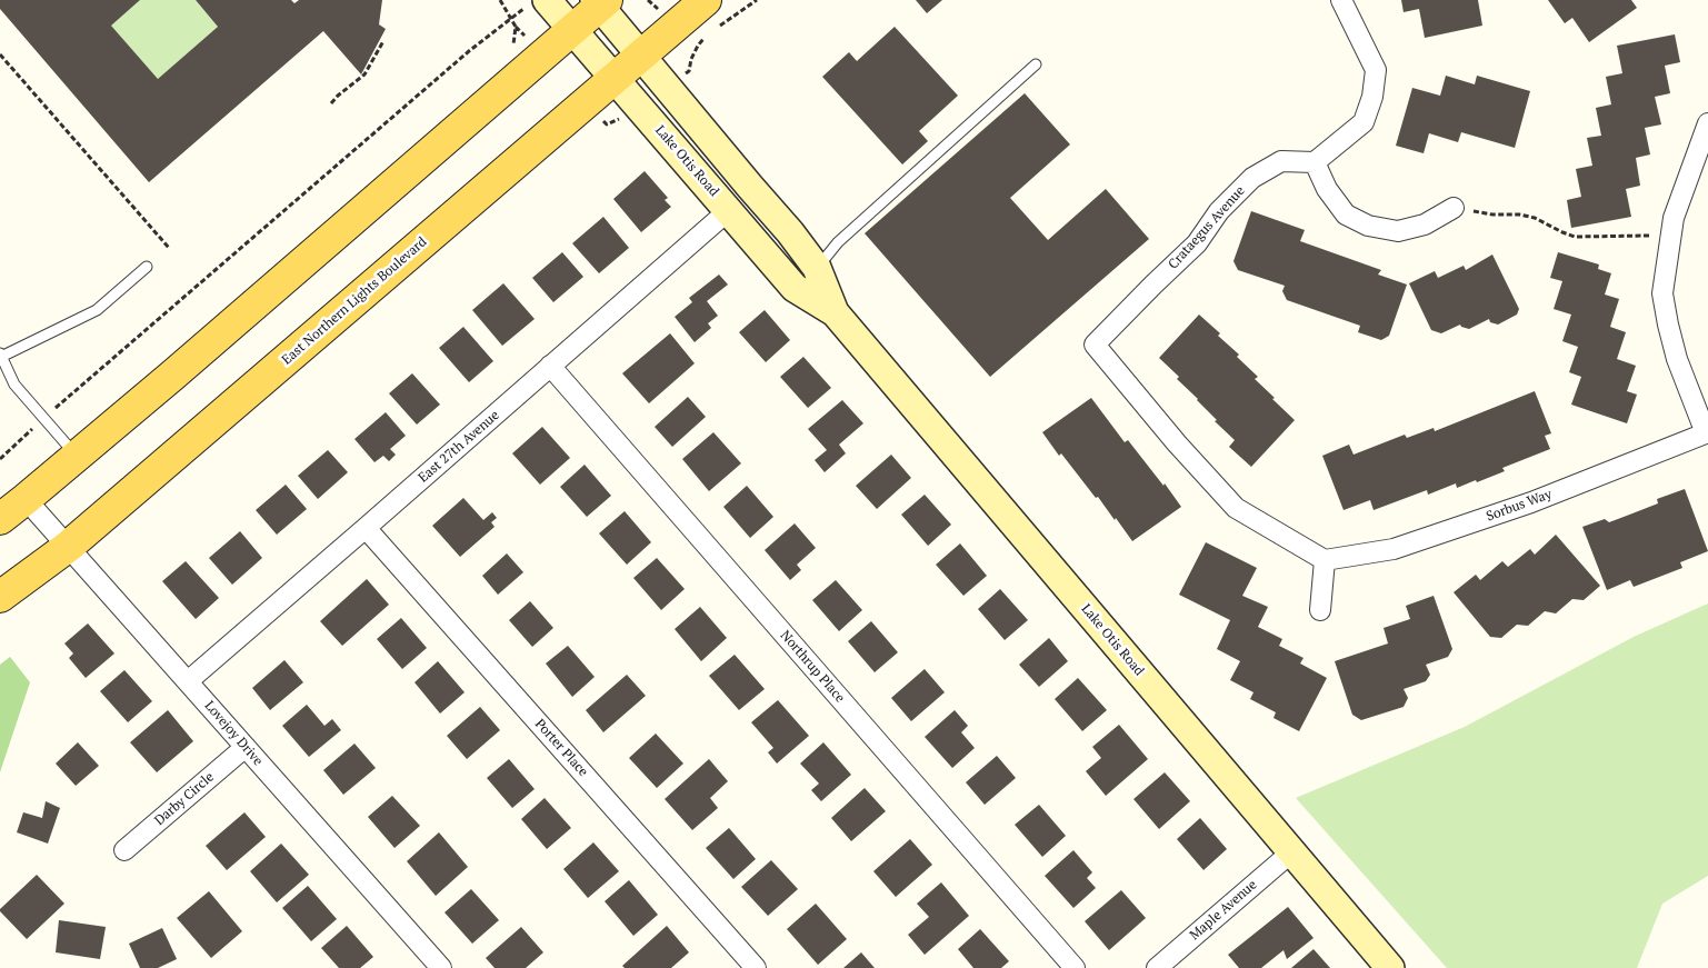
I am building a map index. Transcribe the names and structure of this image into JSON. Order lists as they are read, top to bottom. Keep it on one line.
{"streets":{"main road":["Lake Otis Road","East Northern Lights Boulevard"],"street":["Crataegus Avenue","East 27th Avenue","Sorbus Way","Northrup Place","Lovejoy Drive","Porter Place","Darby Circle","Maple Avenue"]},"crossings":[["Lake Otis Road","East Northern Lights Boulevard"],["Lake Otis Road","East 27th Avenue"],["Lake Otis Road","Maple Avenue"],["Crataegus Avenue","Sorbus Way"],["East Northern Lights Boulevard","Lovejoy Drive"],["East 27th Avenue","Northrup Place"],["East 27th Avenue","Lovejoy Drive"],["East 27th Avenue","Porter Place"],["Lovejoy Drive","Darby Circle"]]}
